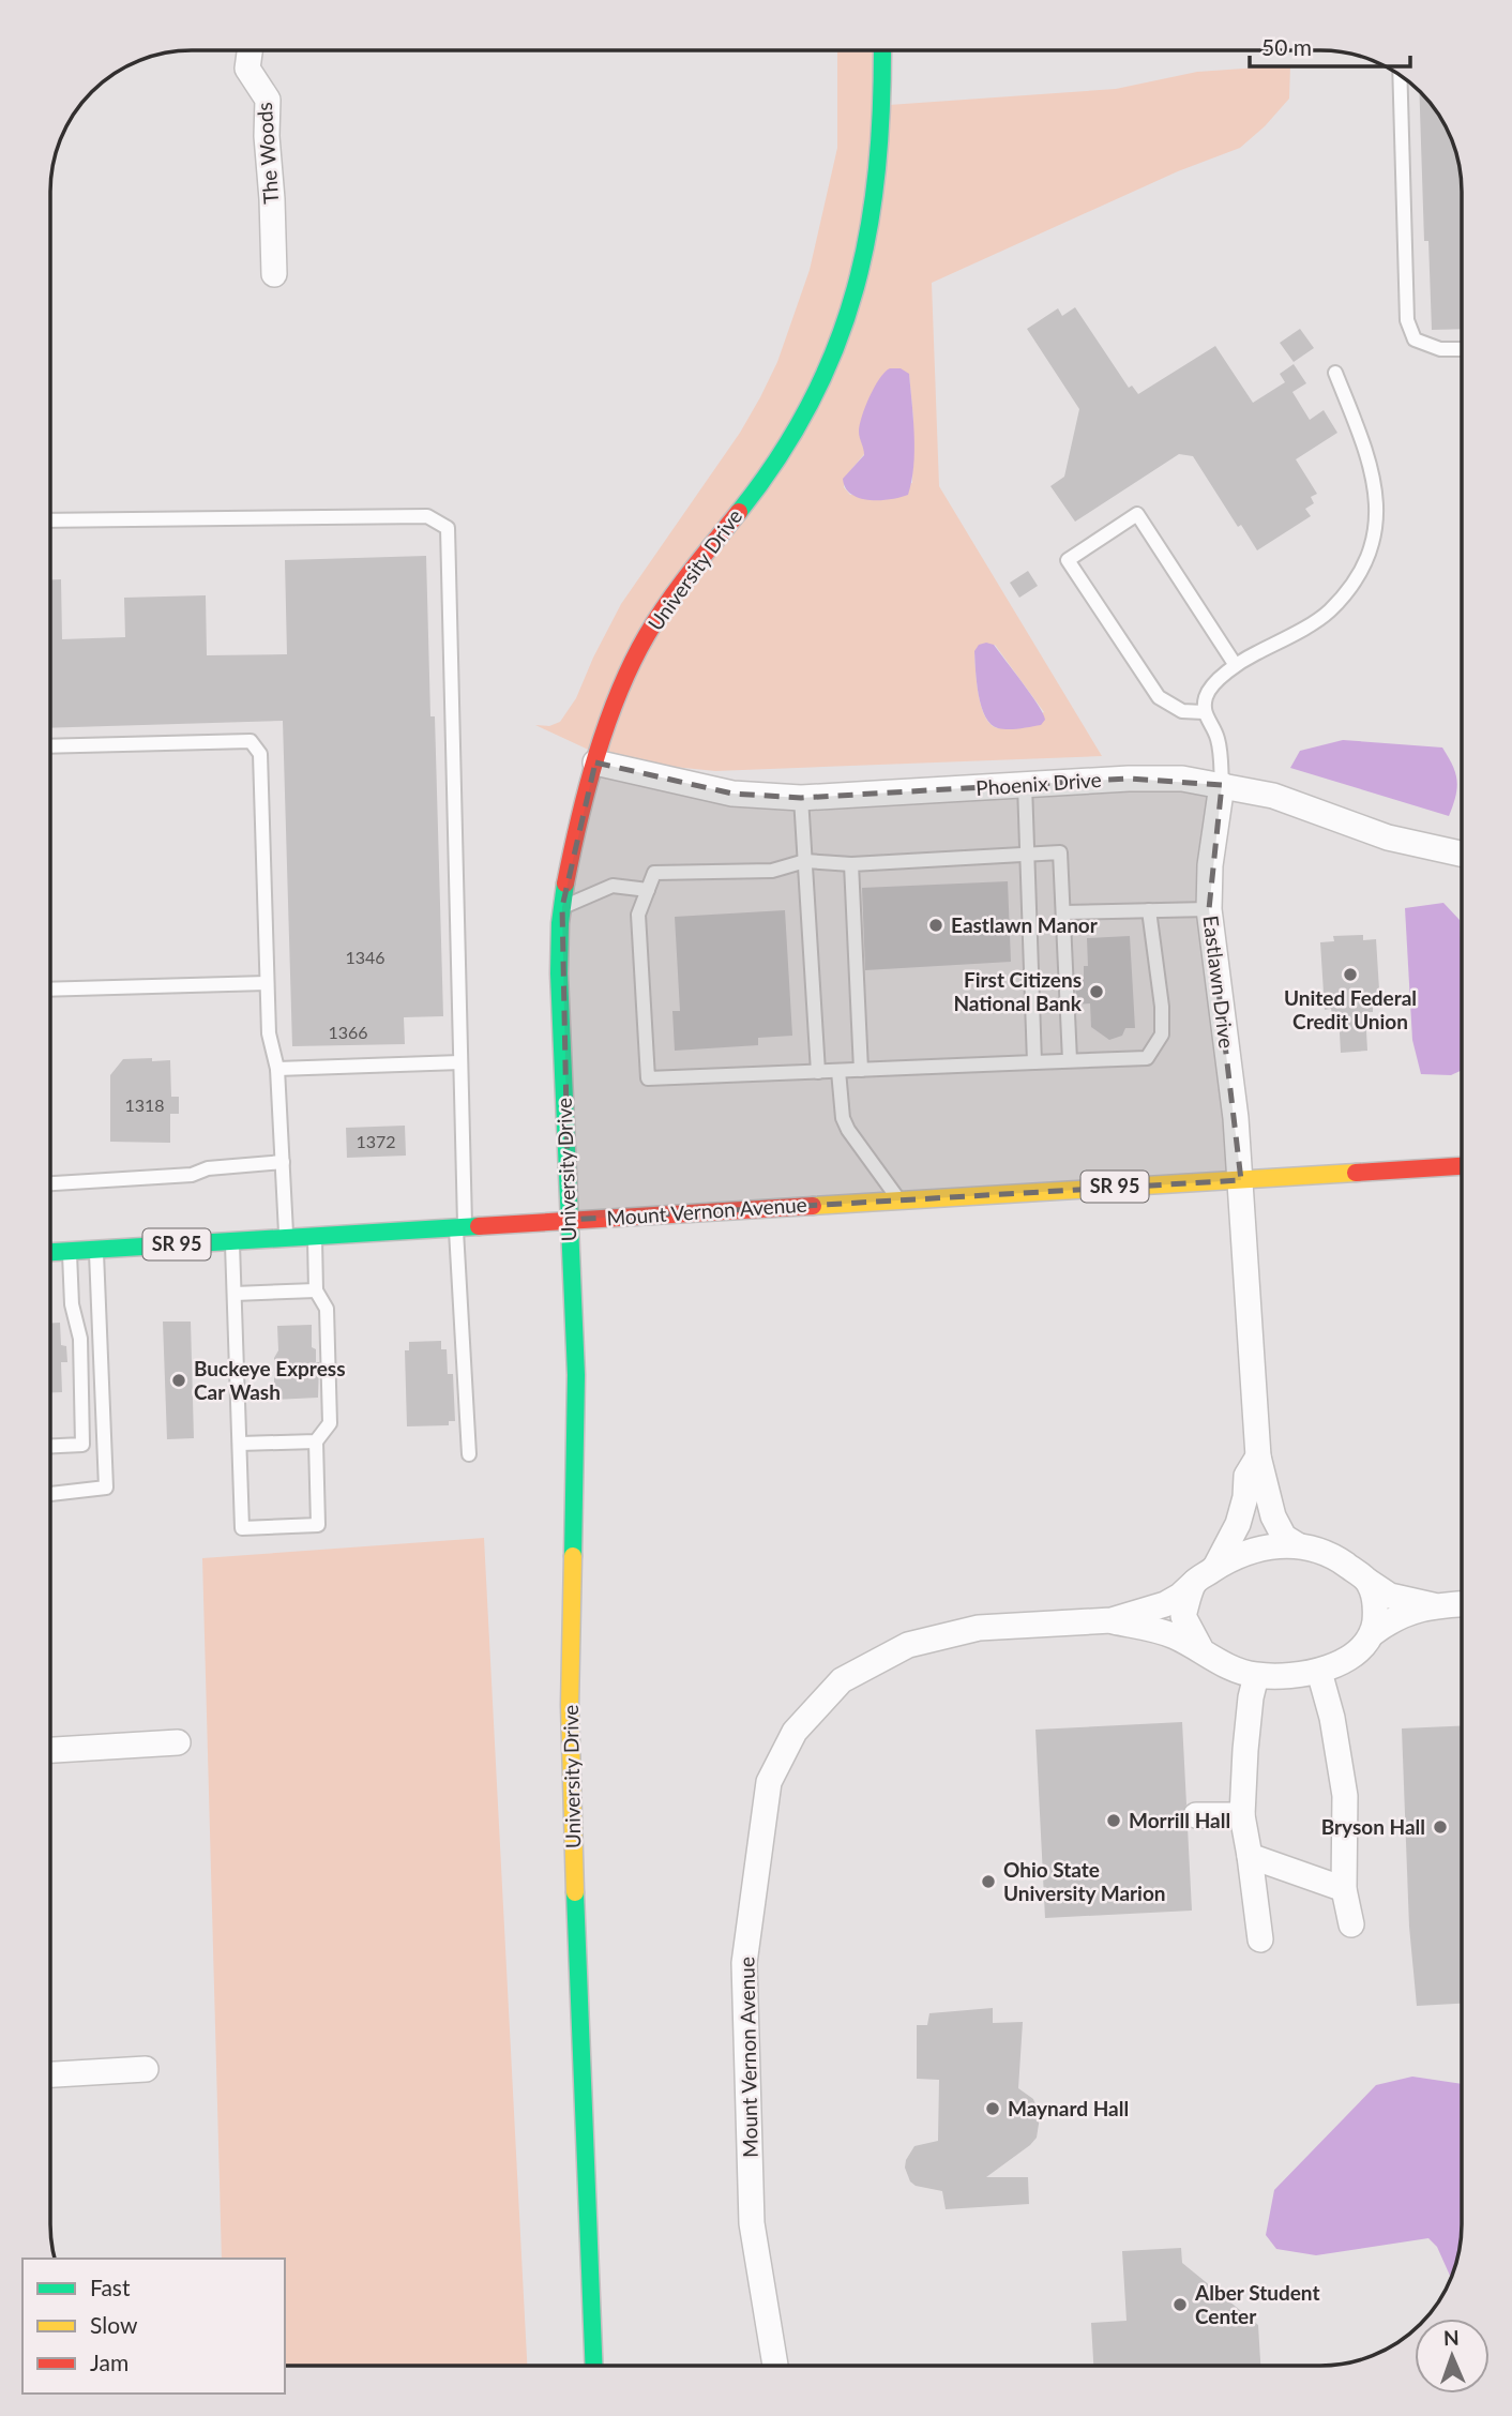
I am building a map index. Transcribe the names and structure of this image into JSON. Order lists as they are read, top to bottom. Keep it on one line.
{"streets":{"street":["The Woods","University Drive","Phoenix Drive","Eastlawn Drive","SR 95","Mount Vernon Avenue"]},"crossings":[["University Drive","Phoenix Drive"],["University Drive","Mount Vernon Avenue"],["Phoenix Drive","Eastlawn Drive"],["Eastlawn Drive","Mount Vernon Avenue"]],"places":["Eastlawn Manor","United Federal Credit Union","First Citizens National Bank","Buckeye Express Car Wash","Morrill Hall","Bryson Hall","Ohio State University Marion","Maynard Hall","Alber Student Center"],"house_numbers":["1346","1366","1318","1372"],"legend":["Fast","Slow","Jam"],"scale_bar":"50 m","north":"top"}
